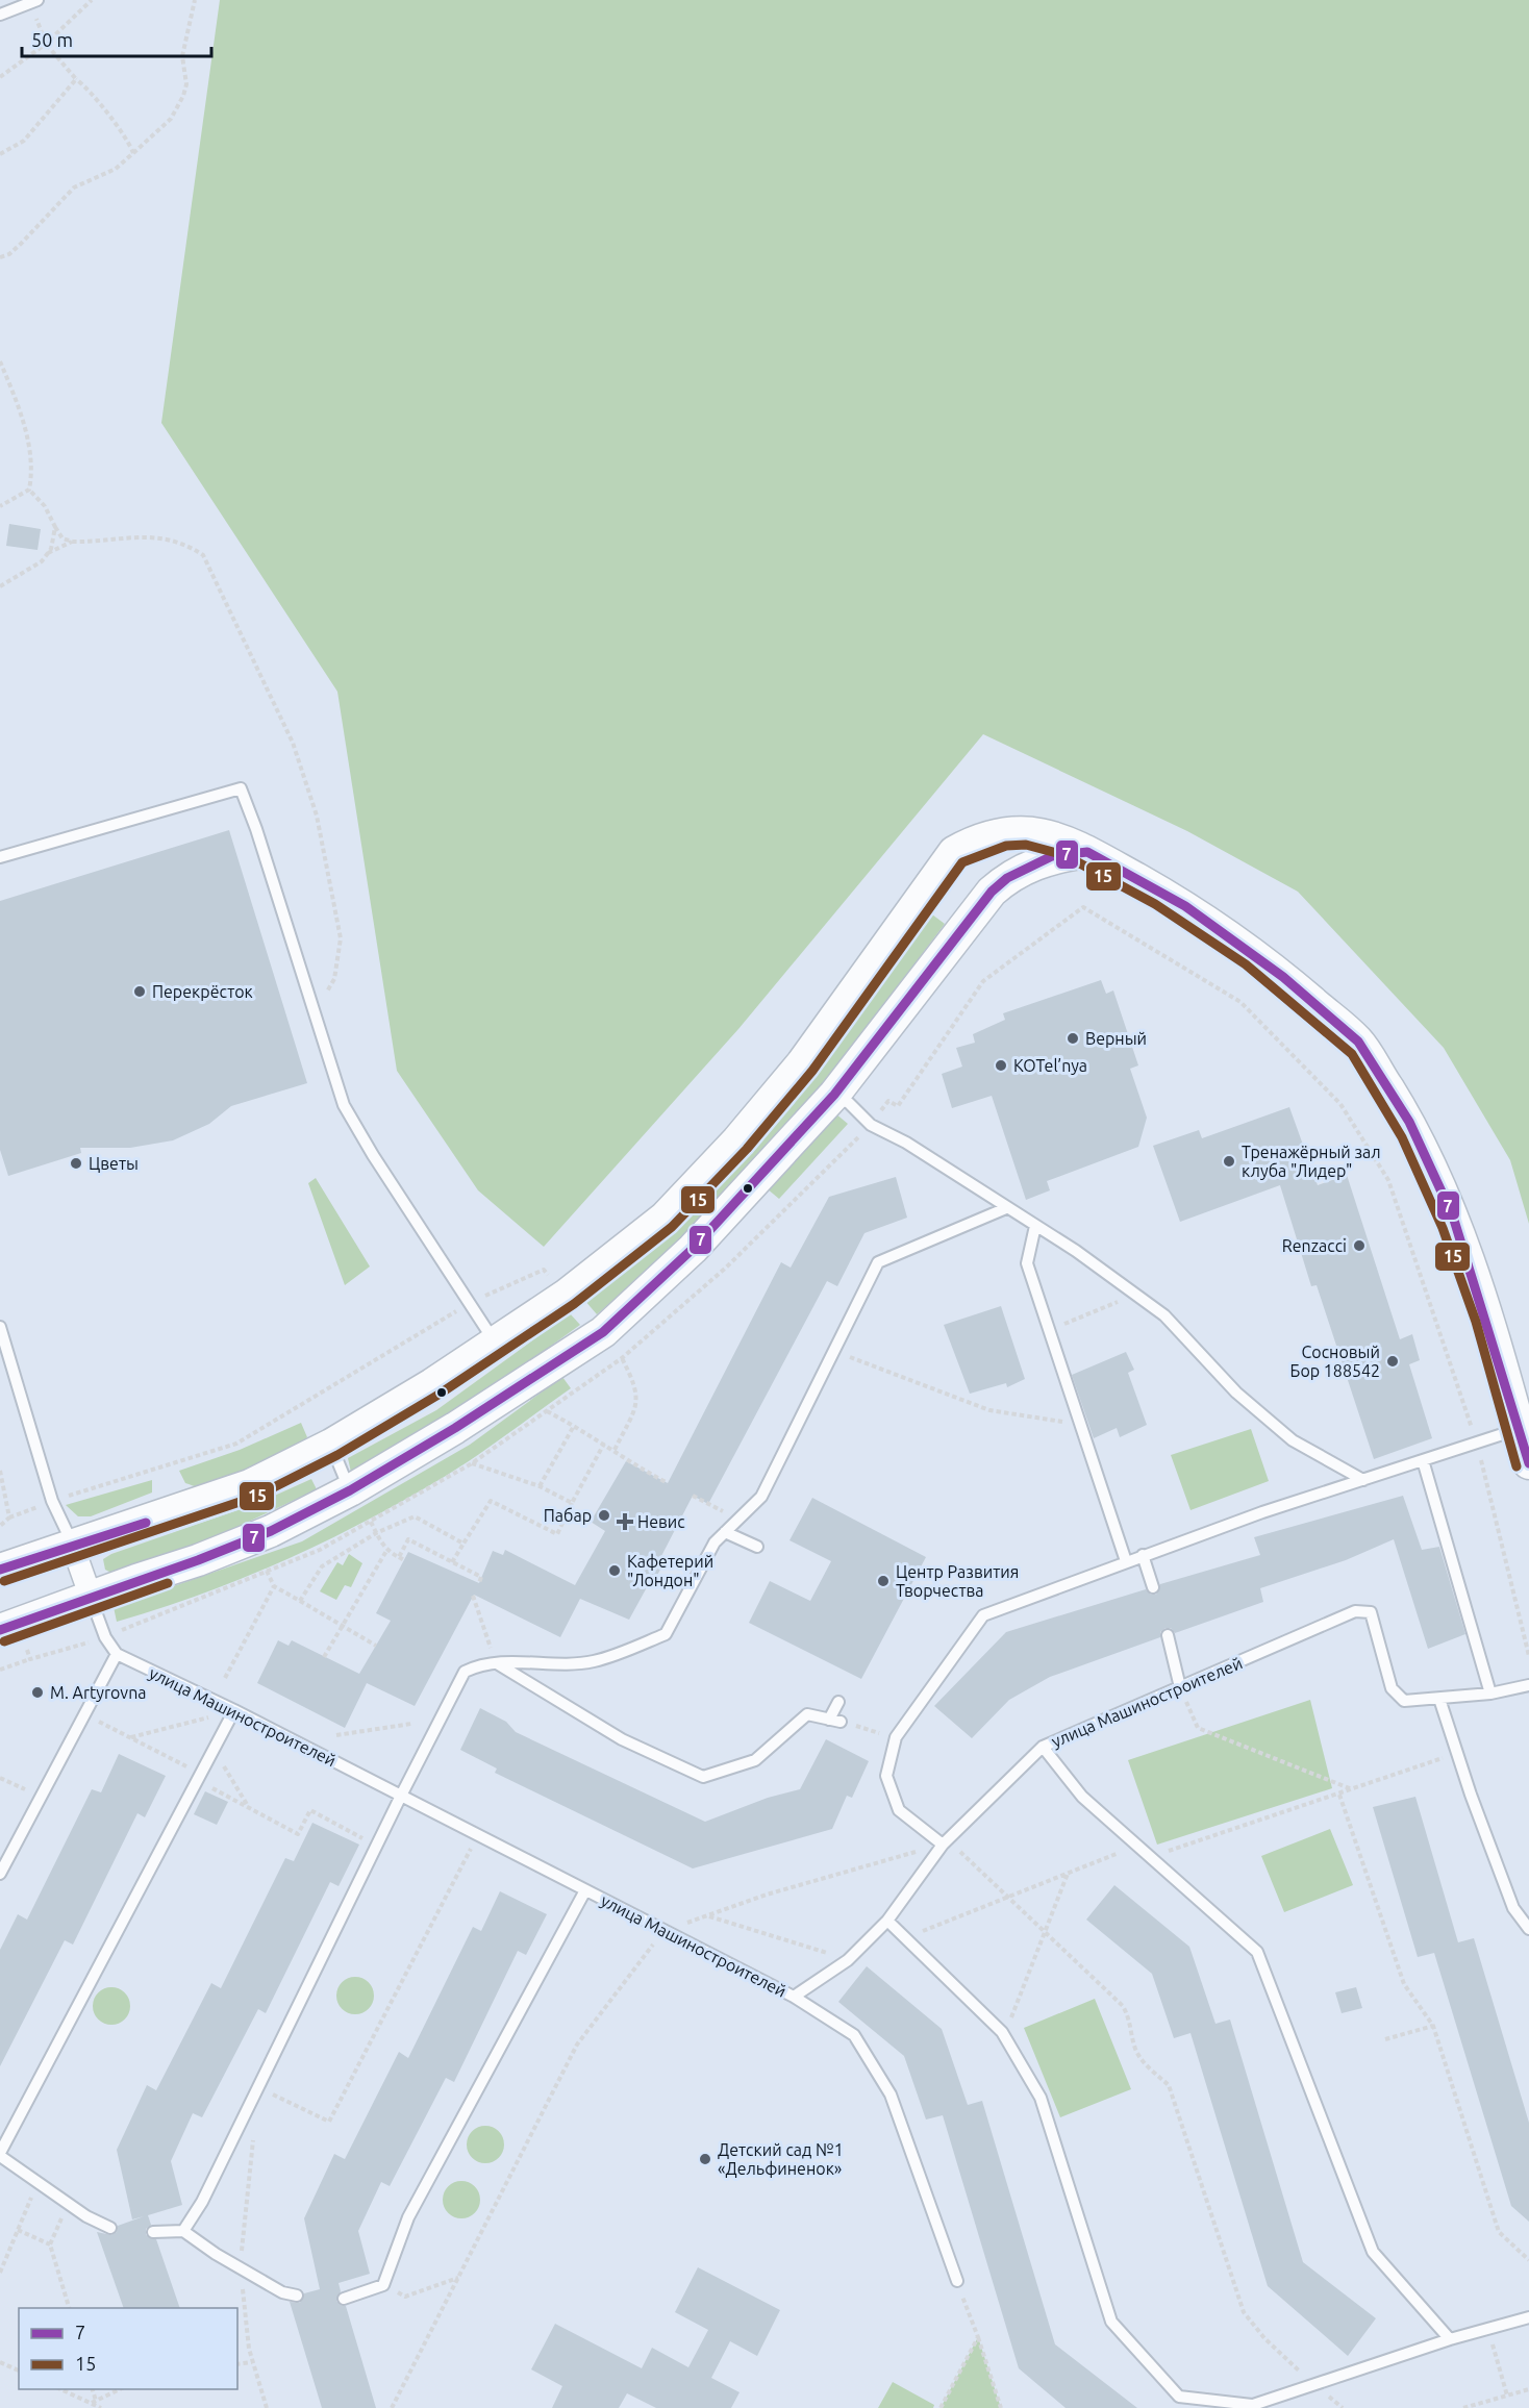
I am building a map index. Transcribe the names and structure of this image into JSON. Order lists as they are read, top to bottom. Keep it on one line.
{"streets":{"lane":["улица Машиностроителей"]},"places":{"other":["Перекрёсток","Верный","KOTel’nya","Тренажёрный зал клуба \"Лидер\"","Цветы","Renzacci","Сосновый Бор 188542","Пабар","Кафетерий \"Лондон\"","Центр Развития Творчества","M. Artyrovna","Детский сад №1 «Дельфиненок»"],"health":["Невис"]},"lines":["transit line 15","transit line 7"],"legend":["7","15"],"scale_bar":"50 m"}
